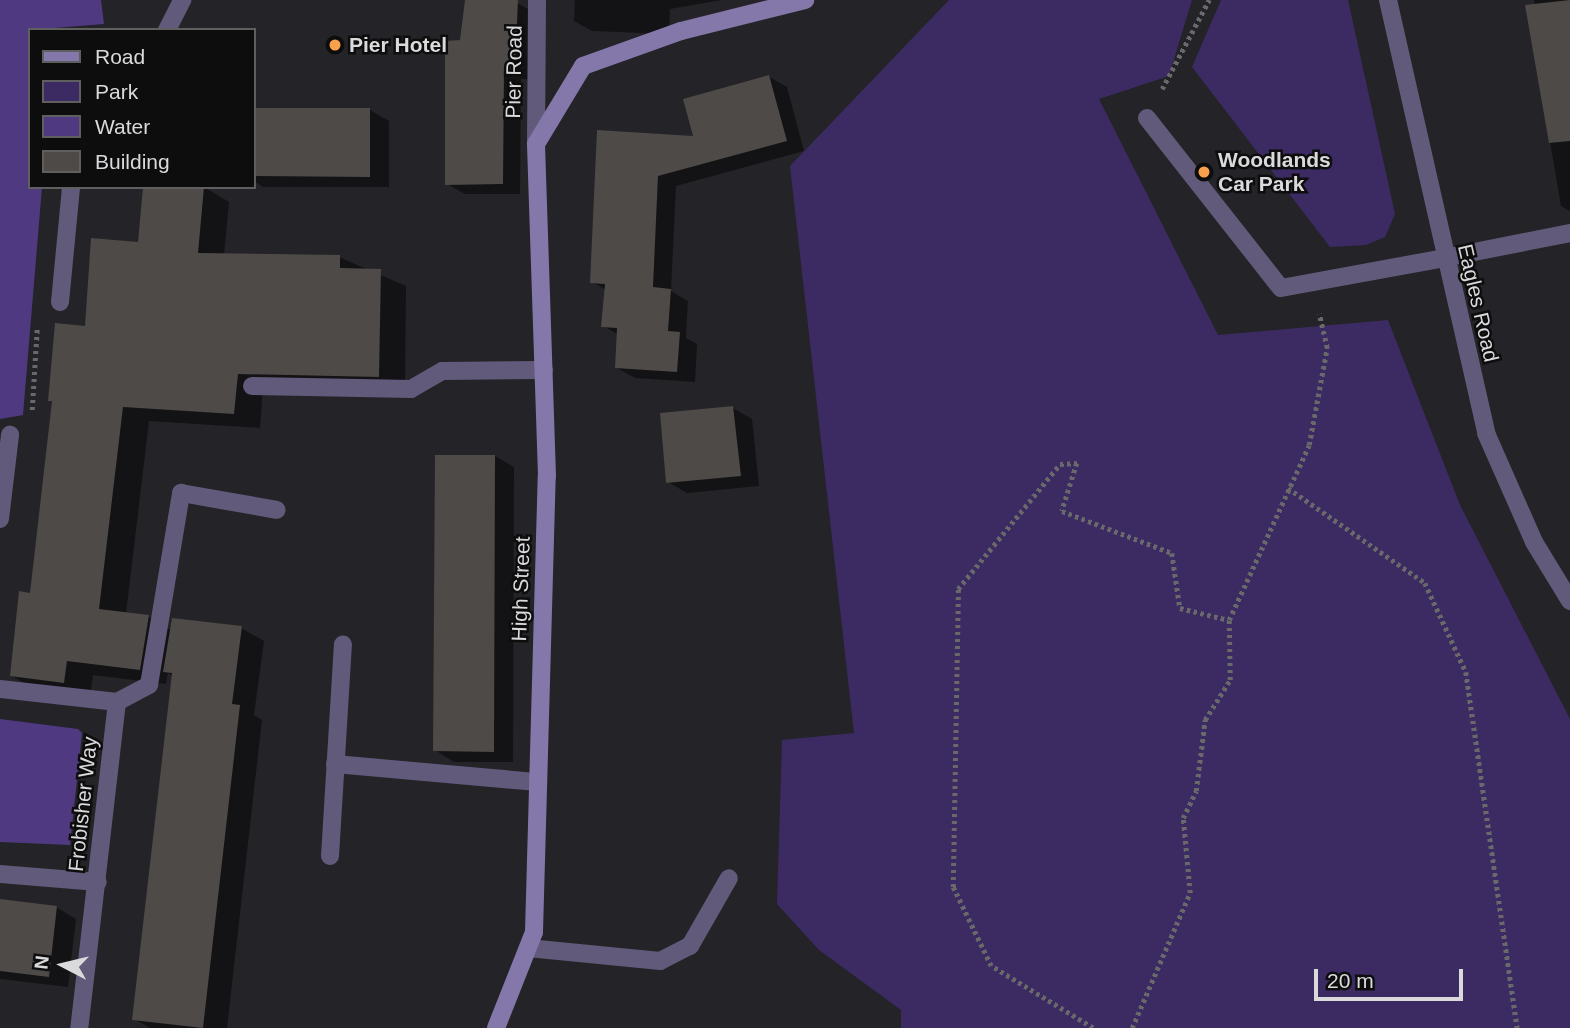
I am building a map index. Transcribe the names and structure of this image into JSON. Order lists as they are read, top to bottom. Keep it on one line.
{"streets":{"main road":["High Street"],"street":["Pier Road","Eagles Road","Frobisher Way"]},"crossings":[["Pier Road","High Street"]],"places":["Pier Hotel","Woodlands Car Park"],"legend":["Road","Park","Water","Building"],"scale_bar":"20 m","north":"left"}
